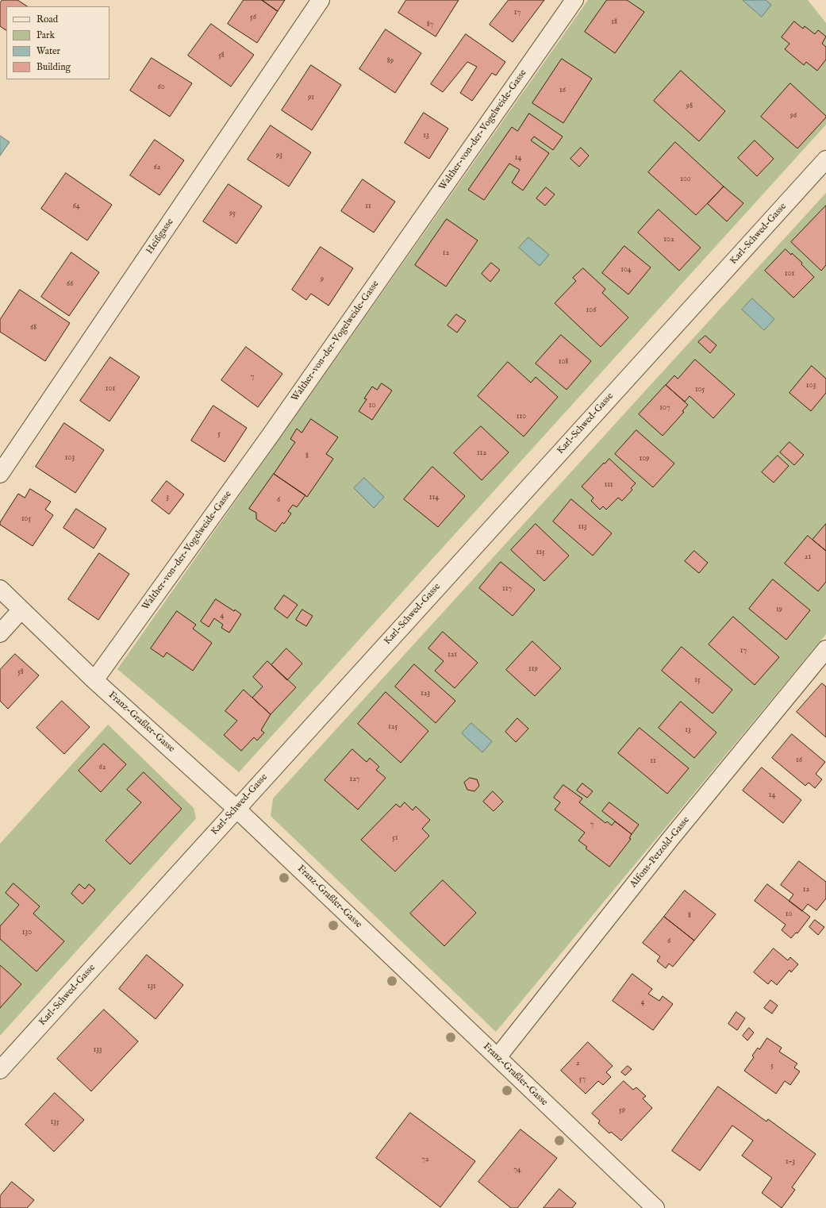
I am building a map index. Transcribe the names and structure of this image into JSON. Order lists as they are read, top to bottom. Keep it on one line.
{"streets":{"street":["Walther-von-der-Vogelweide-Gasse","Karl-Schwed-Gasse","Heißgasse","Franz-Graßler-Gasse","Alfons-Petzold-Gasse"]},"crossings":[["Walther-von-der-Vogelweide-Gasse","Franz-Graßler-Gasse"],["Karl-Schwed-Gasse","Franz-Graßler-Gasse"],["Franz-Graßler-Gasse","Alfons-Petzold-Gasse"]],"house_numbers":["17","56","18","87","58","89","60","16","91","98","96","13","93","14","62","100","64","11","95","102","12","104","101","9","66","106","68","108","7","103","101","105","10","107","110","5","112","8","103","109","111","3","114","6","105","113","115","21","117","19","4","17","121","119","58","15","123","125","13","16","11","62","127","14","7","51","12","10","8","130","6","131","4","133","2","5","57","59","135","72","1-3","74"],"legend":["Road","Park","Water","Building"]}
